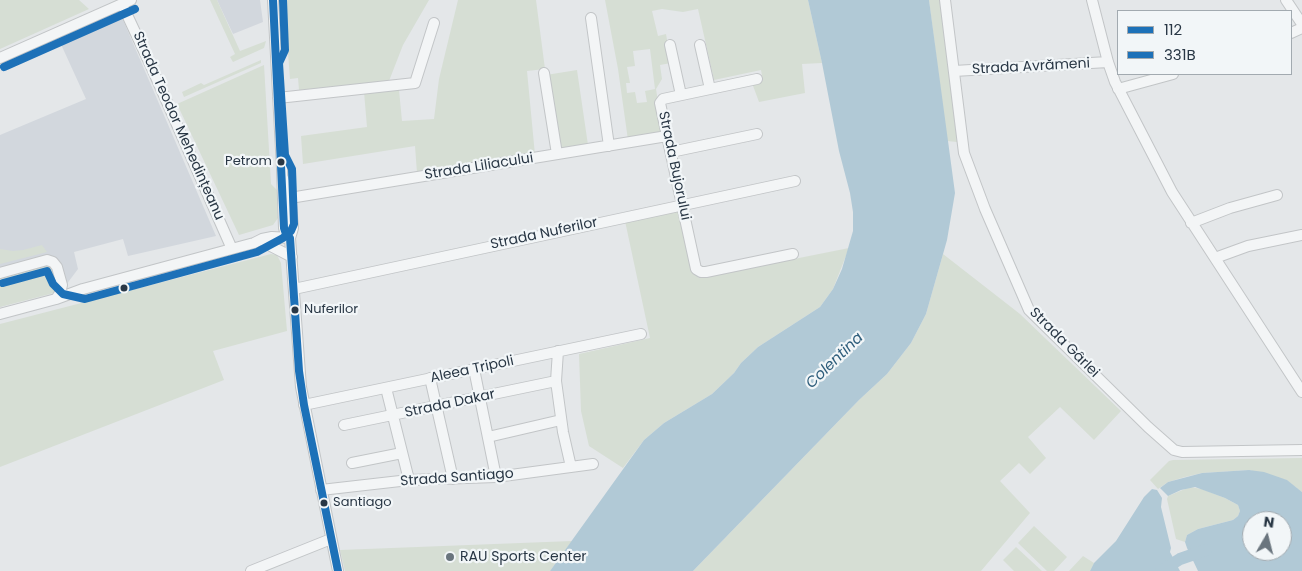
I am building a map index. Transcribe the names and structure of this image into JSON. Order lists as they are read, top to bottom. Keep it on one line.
{"streets":{"street":["Strada Avrămeni","Strada Teodor Mehedințeanu","Strada Bujorului","Strada Liliacului","Strada Nuferilor","Strada Gârlei","Aleea Tripoli","Strada Dakar","Strada Santiago"]},"crossings":[["Strada Avrămeni","Strada Gârlei"],["Strada Bujorului","Strada Liliacului"],["Strada Bujorului","Strada Nuferilor"]],"water":["Colentina"],"places":["Petrom","Nuferilor","Santiago","RAU Sports Center"],"lines":["transit line 112","transit line 331B"],"legend":["112","331B"],"north":"top"}
